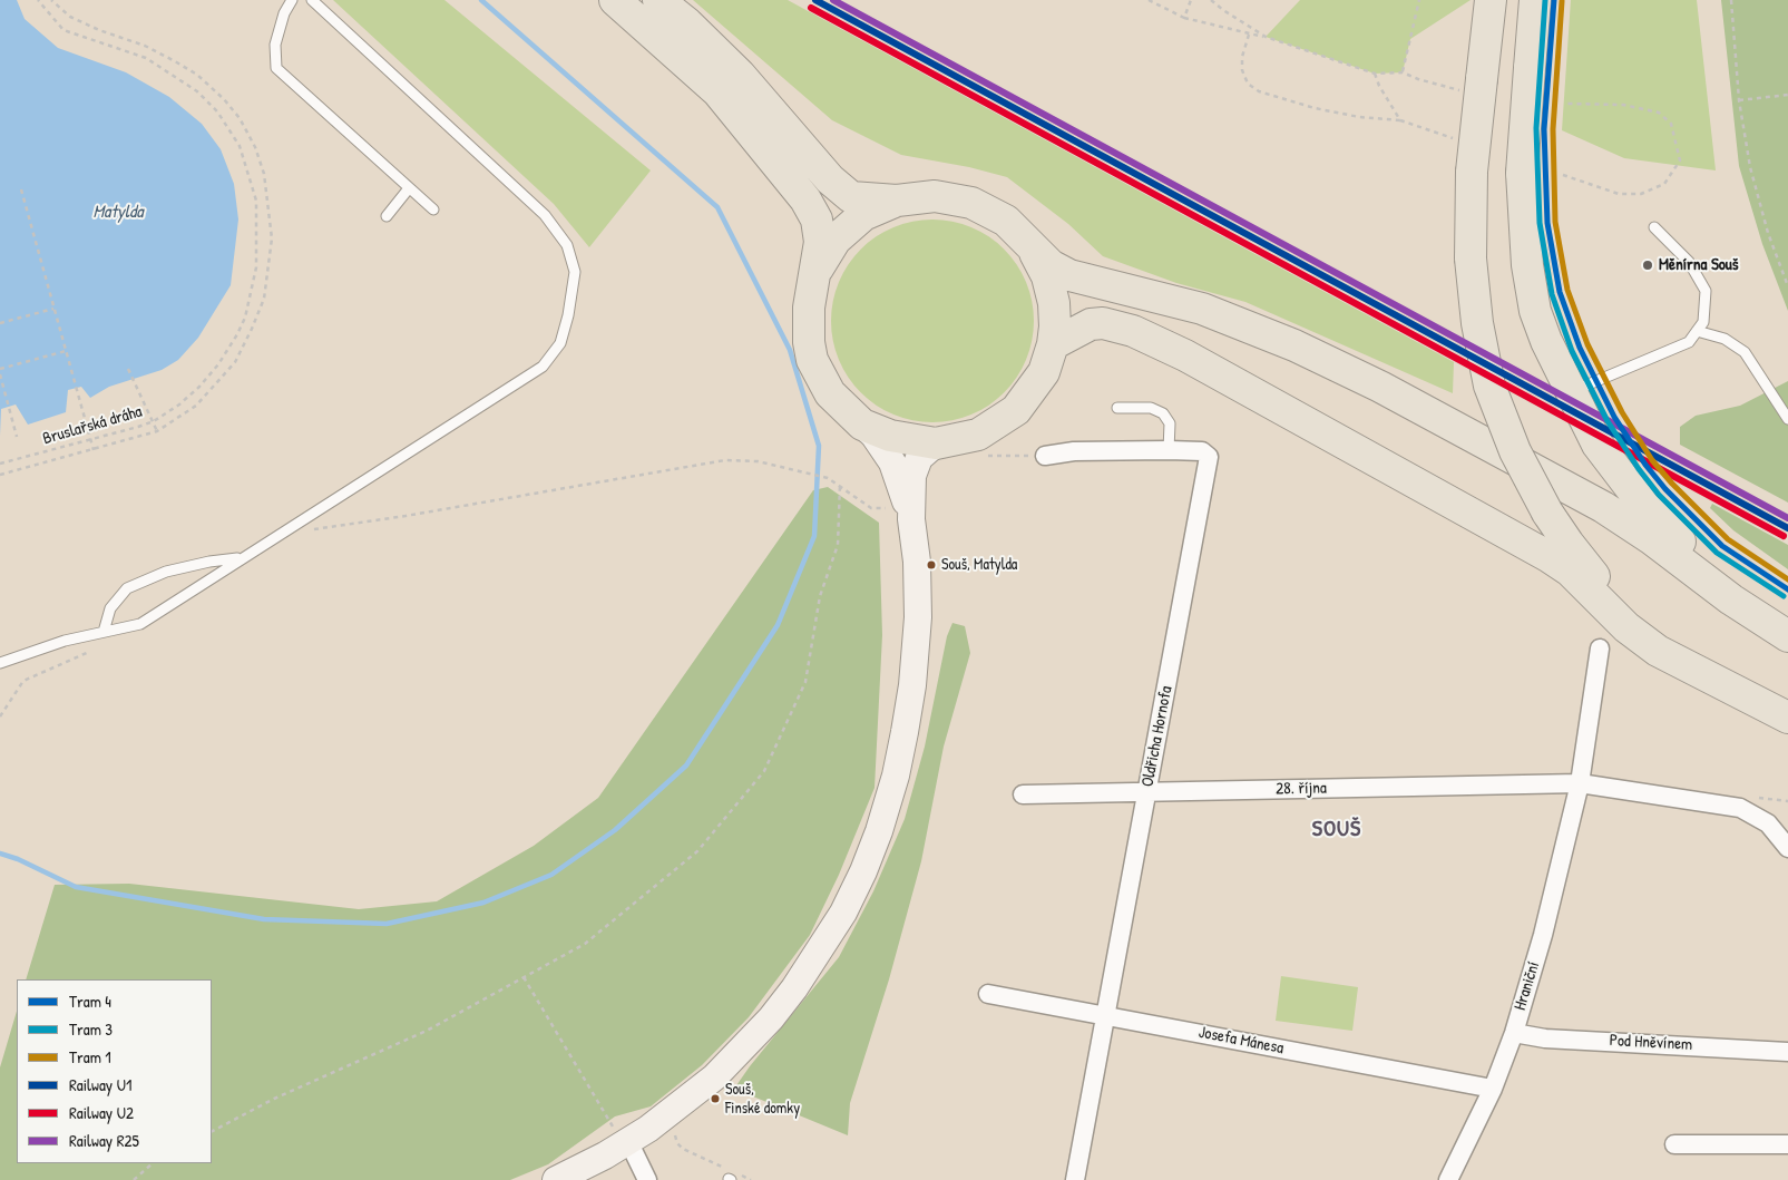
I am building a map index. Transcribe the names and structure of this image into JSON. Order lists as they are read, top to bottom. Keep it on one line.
{"streets":{"street":["Oldřicha Hornofa","28. října","Hraniční","Josefa Mánesa","Pod Hněvínem"],"path":["Bruslařská dráha"]},"crossings":[["Oldřicha Hornofa","28. října"],["Oldřicha Hornofa","Josefa Mánesa"],["28. října","Hraniční"],["Hraniční","Josefa Mánesa"],["Hraniční","Pod Hněvínem"]],"districts":["SOUŠ"],"water":["Matylda"],"places":["Měnírna Souš","Souš, Matylda","Souš, Finské domky"],"lines":["tram line 4","tram line 3","rail line U1","rail line R25","tram line 1","rail line U2"],"legend":["Tram 4","Tram 3","Tram 1","Railway U1","Railway U2","Railway R25"]}
